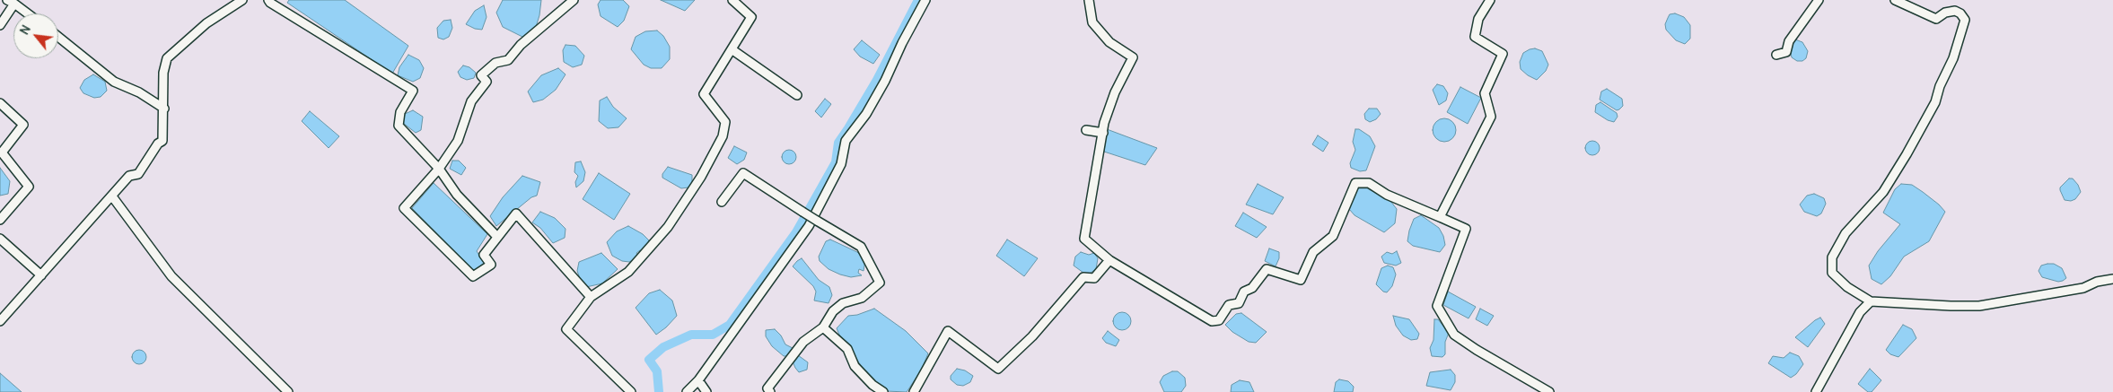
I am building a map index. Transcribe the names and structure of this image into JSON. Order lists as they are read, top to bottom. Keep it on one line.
{"north":"top left"}
